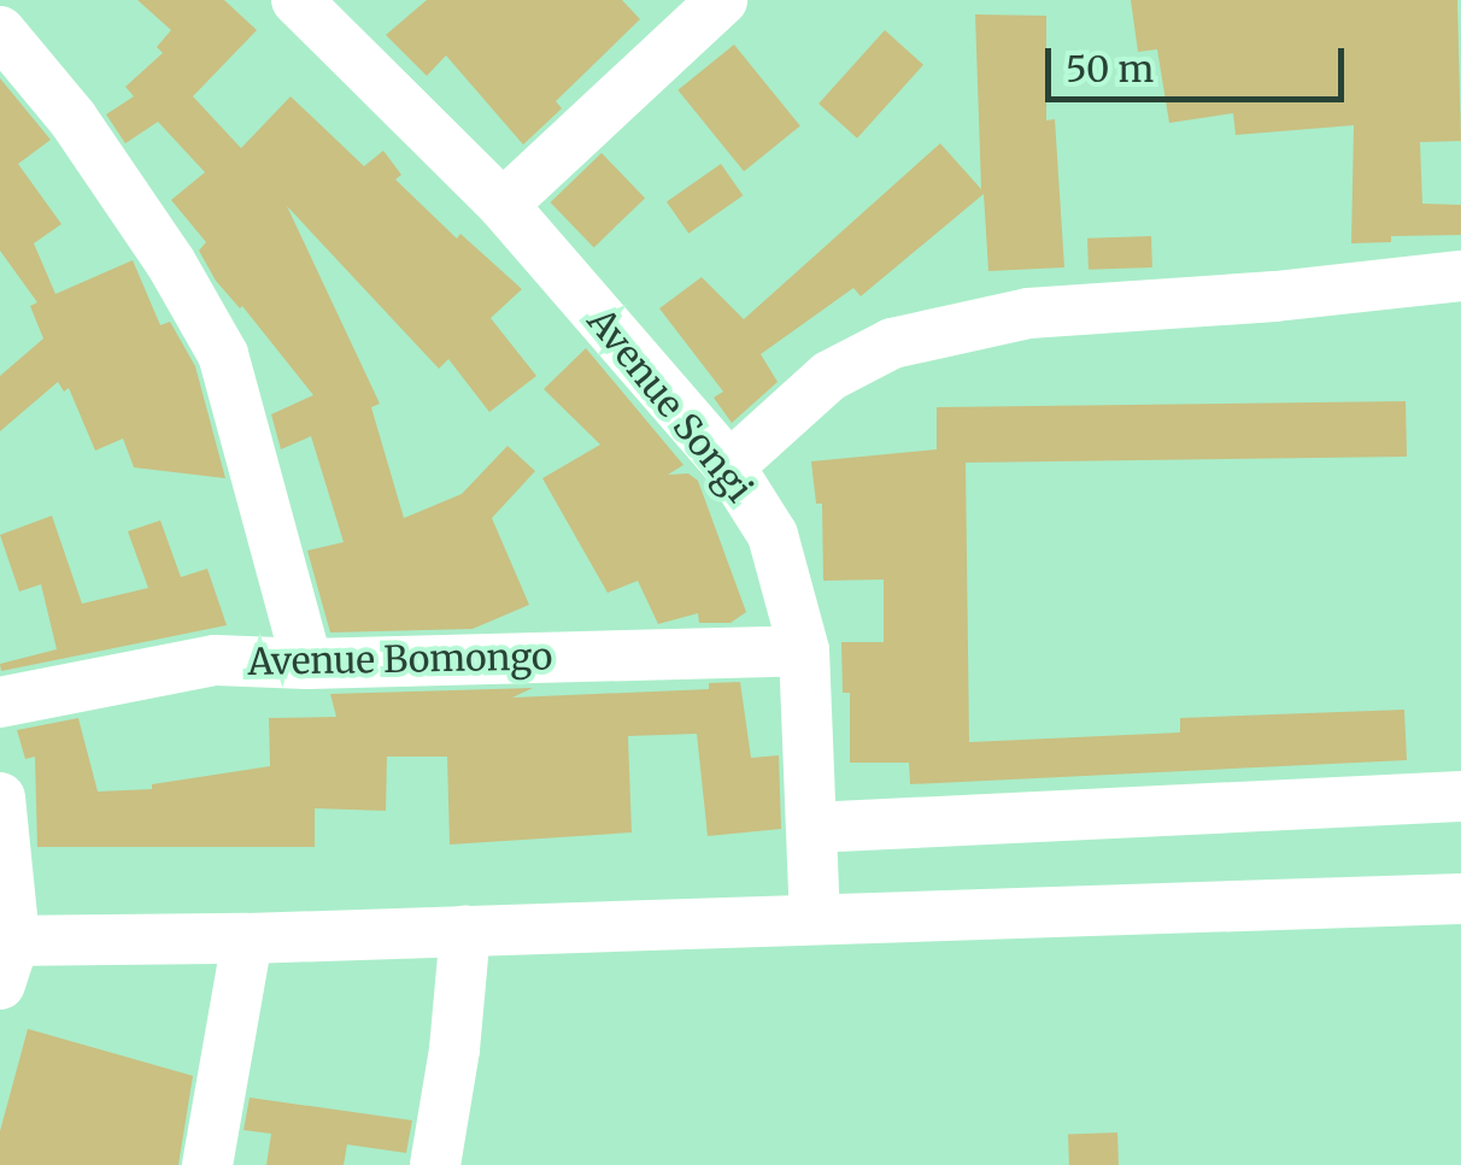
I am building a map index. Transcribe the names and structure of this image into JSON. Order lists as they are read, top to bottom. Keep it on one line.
{"streets":{"street":["Avenue Songi","Avenue Bomongo"]},"crossings":[["Avenue Songi","Avenue Bomongo"]],"scale_bar":"50 m"}
